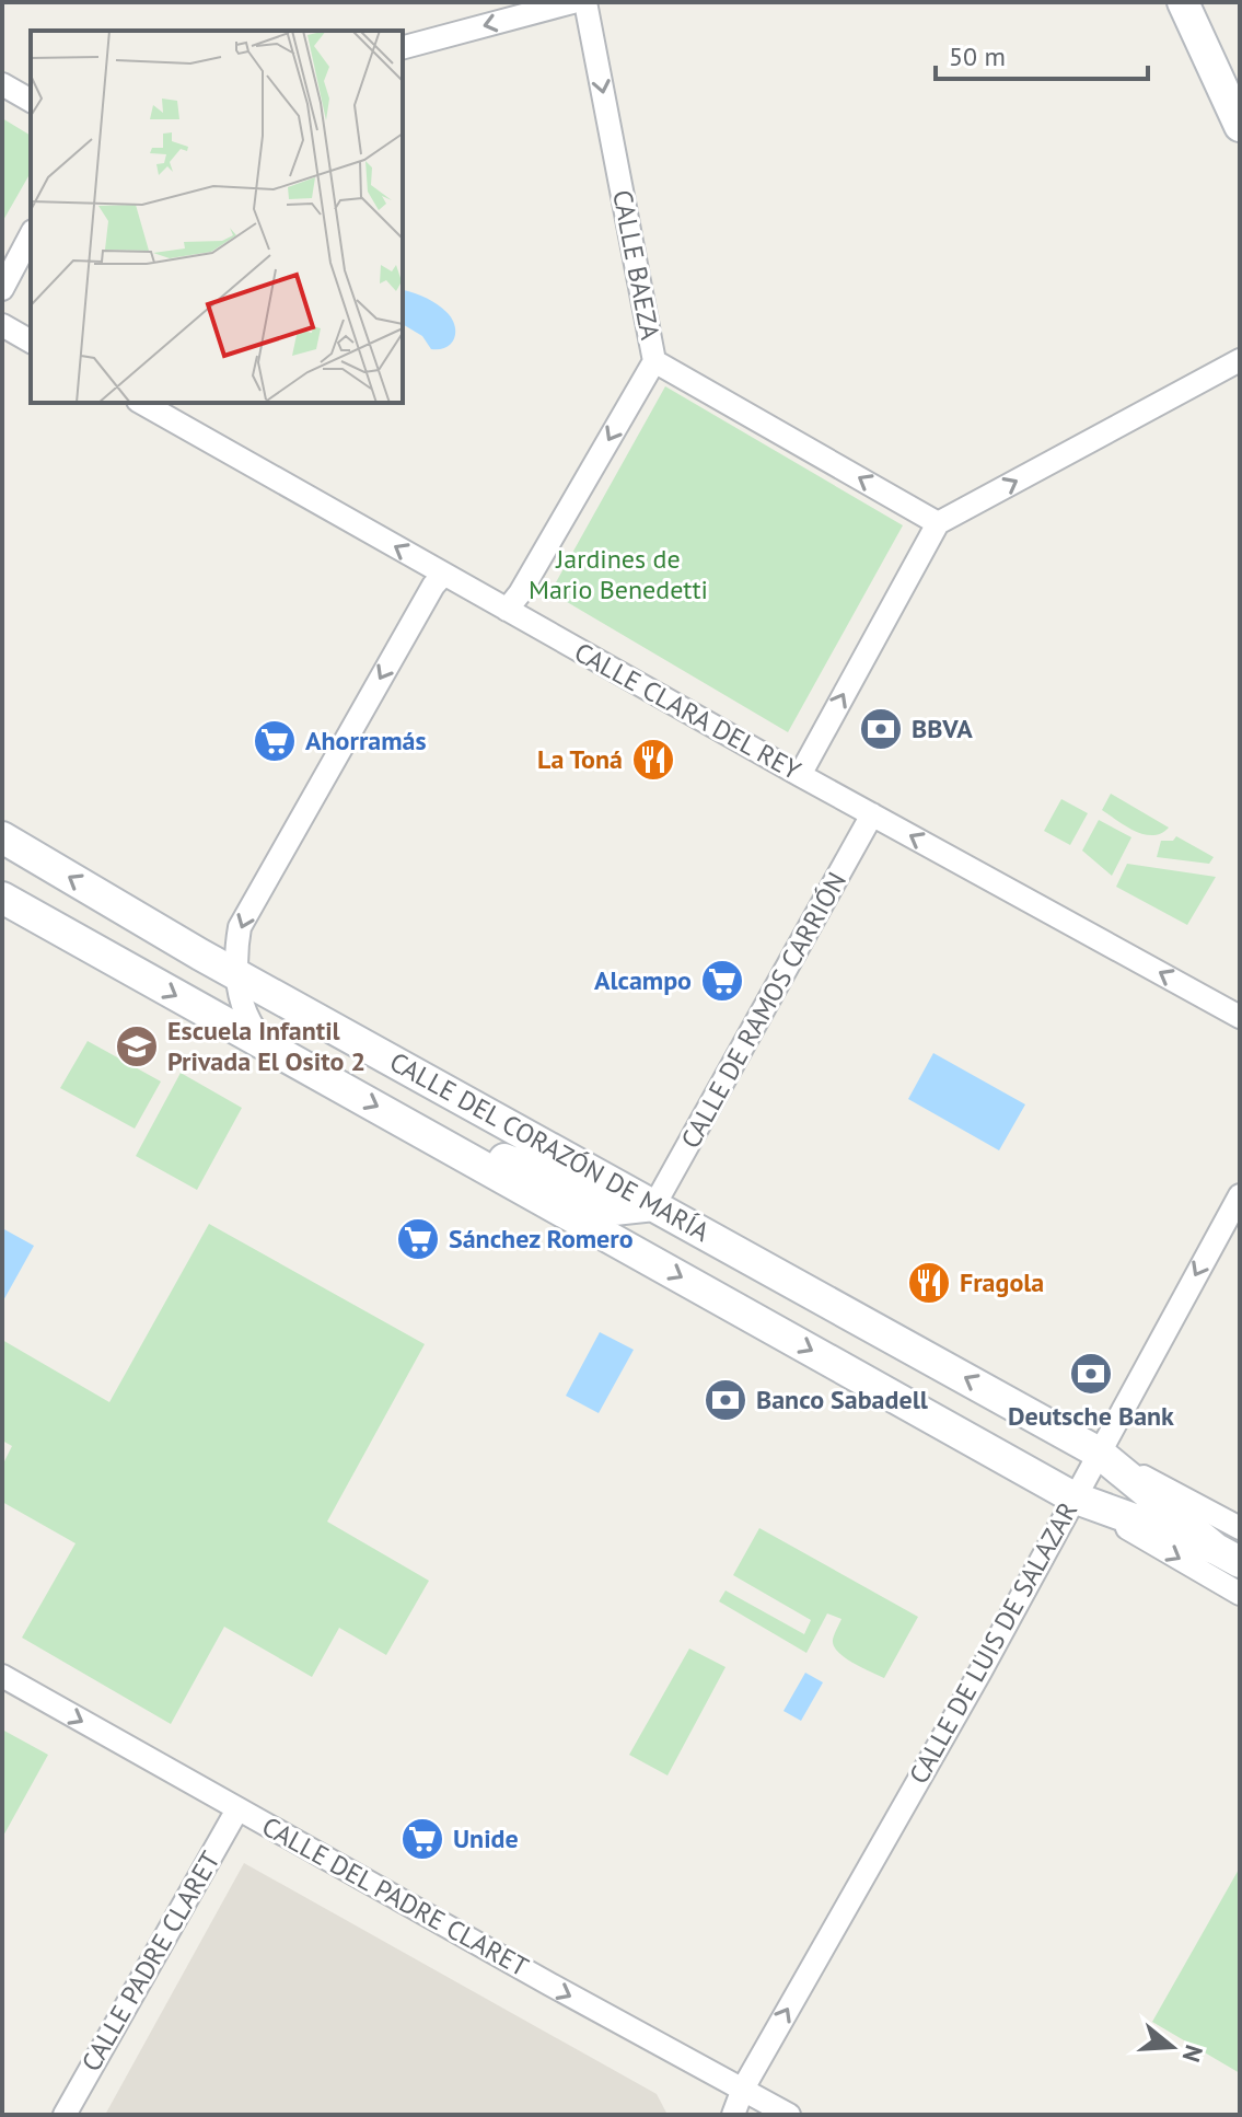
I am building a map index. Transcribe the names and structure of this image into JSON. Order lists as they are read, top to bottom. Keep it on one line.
{"streets":{"street":["CALLE BAEZA","CALLE CLARA DEL REY","CALLE DE RAMOS CARRIÓN","CALLE DEL CORAZÓN DE MARÍA","CALLE DE LUIS DE SALAZAR","CALLE DEL PADRE CLARET","CALLE PADRE CLARET"]},"crossings":[["CALLE CLARA DEL REY","CALLE DE RAMOS CARRIÓN"],["CALLE DE RAMOS CARRIÓN","CALLE DEL CORAZÓN DE MARÍA"],["CALLE DEL CORAZÓN DE MARÍA","CALLE DE LUIS DE SALAZAR"],["CALLE DE LUIS DE SALAZAR","CALLE DEL PADRE CLARET"],["CALLE DEL PADRE CLARET","CALLE PADRE CLARET"]],"one_way":["CALLE CLARA DEL REY","CALLE DEL PADRE CLARET"],"parks":["Jardines de Mario Benedetti"],"places":{"bank":["BBVA","Deutsche Bank","Banco Sabadell"],"supermarket":["Ahorramás","Alcampo","Sánchez Romero","Unide"],"restaurant":["La Toná","Fragola"],"school or university":["Escuela Infantil Privada El Osito 2"]},"scale_bar":"50 m","north":"right"}
